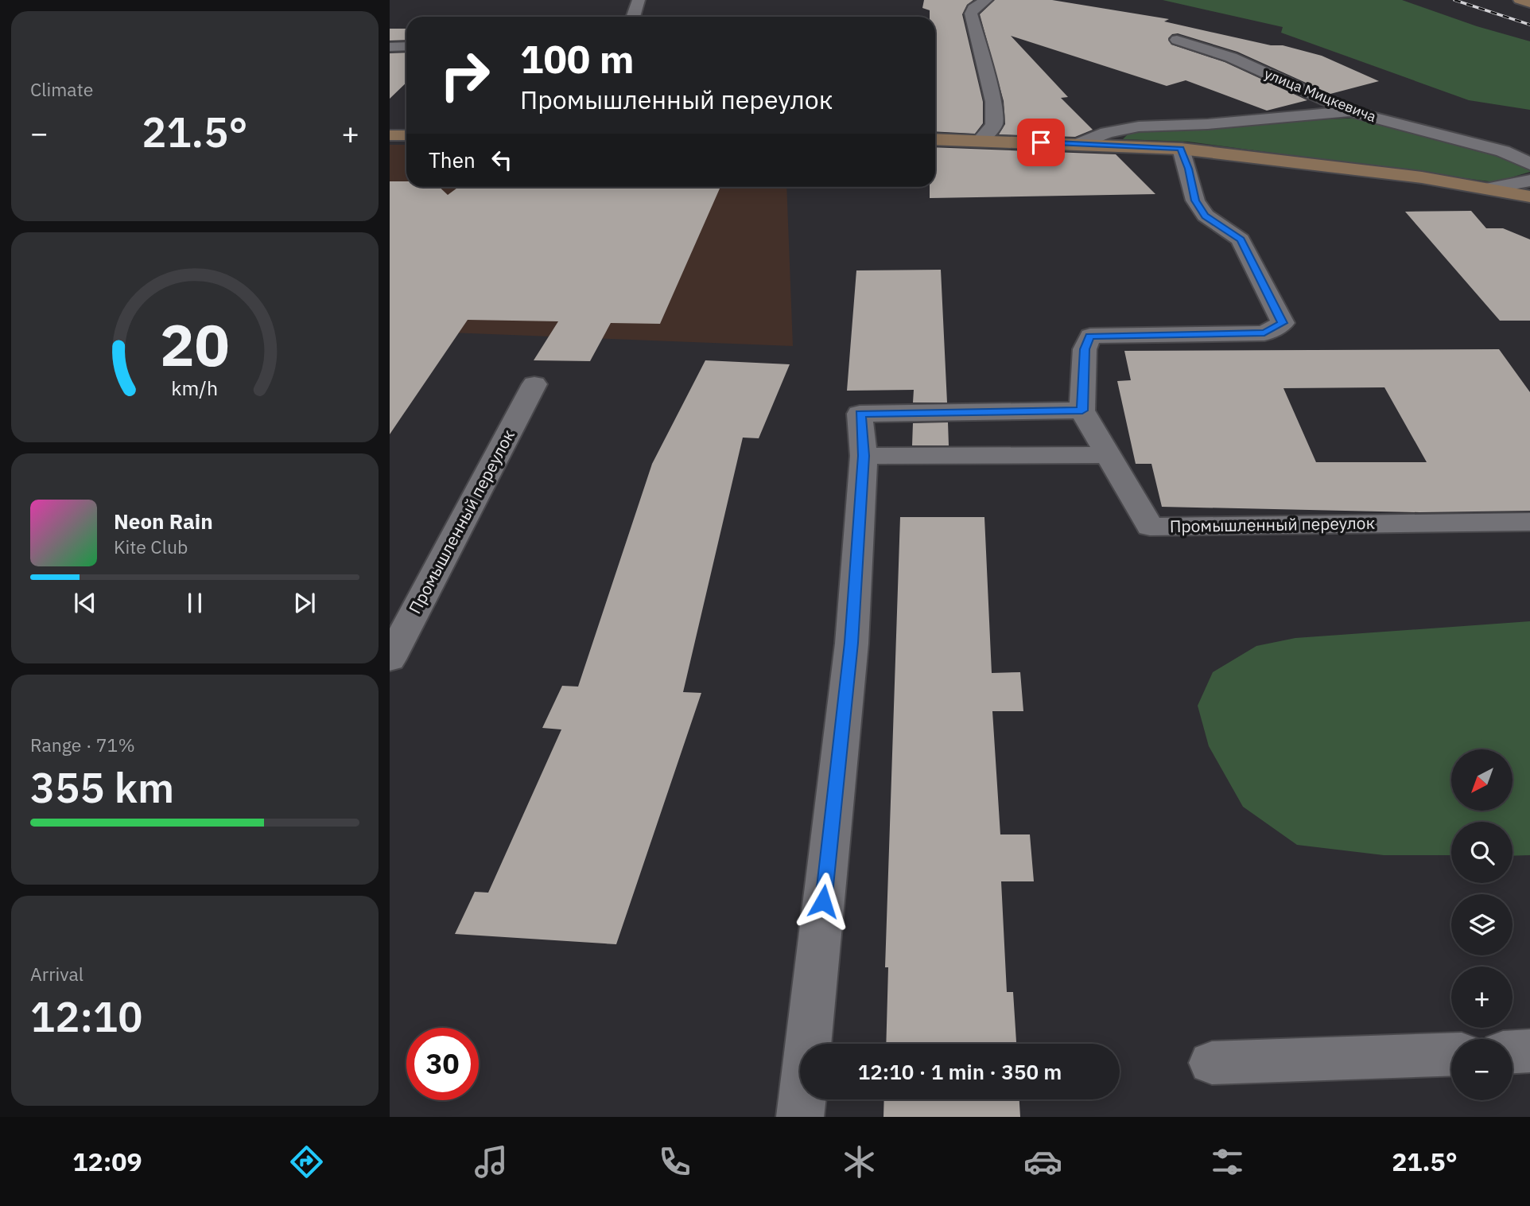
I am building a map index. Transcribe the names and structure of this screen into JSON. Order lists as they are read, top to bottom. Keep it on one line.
{"streets":{"street":["улица Мицкевича","Промышленный переулок"]},"north":"bottom left","page":{"tile":["Climate",["Range · 71%","355 km"],["Arrival","12:10"]],"turn":["100 m","Промышленный переулок"],"heat":["−","21.5°","+"],"then":"Then","song":["Neon Rain","Kite Club"],"map_buttons":["+","−"],"limit":"30","trip":"12:10 · 1 min · 350 m","tabs":["12:09","21.5°"],"gauge":["20","km/h"]}}
